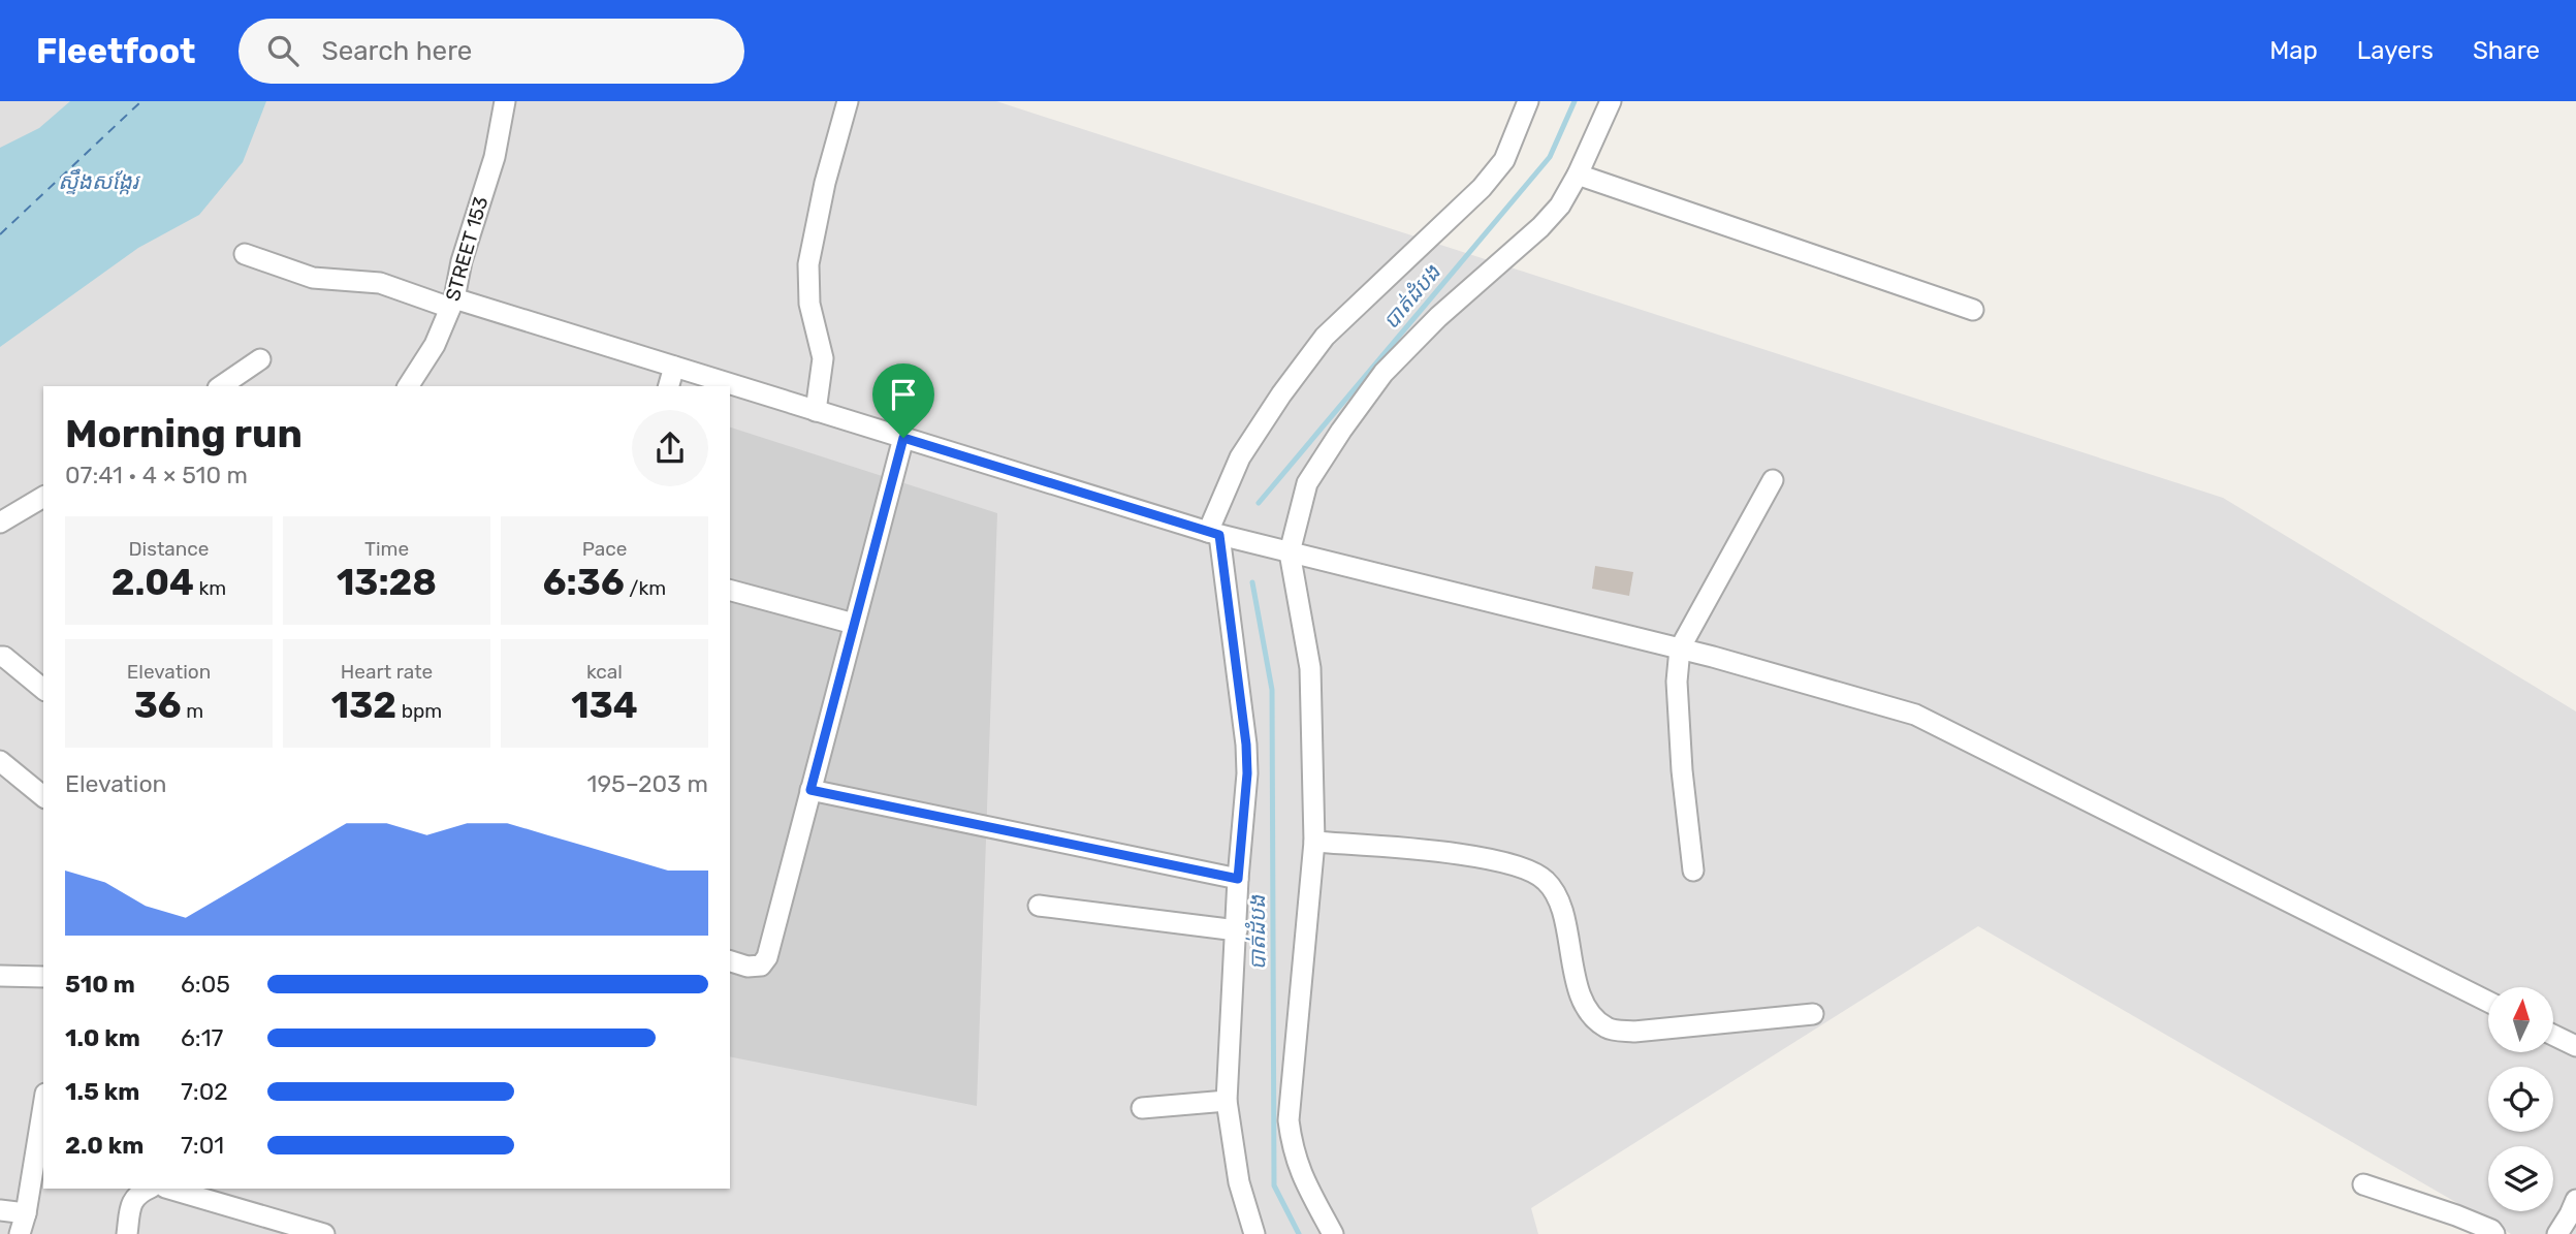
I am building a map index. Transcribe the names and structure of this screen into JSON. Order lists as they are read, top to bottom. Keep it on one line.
{"streets":{"street":["STREET 153"]},"water":["ស្ទឹងសង្កែរ","បាត់ដំបង"],"north":"top","page":{"header":"Fleetfoot","search":"Search here","nav":["Map","Layers","Share"],"heading":["Morning run","07:41 · 4 × 510 m"],"stats":[["Distance","2.04 km"],["Time","13:28"],["Pace","6:36 /km"],["Elevation","36 m"],["Heart rate","132 bpm"],["kcal","134"]],"chart":["Elevation","195–203 m"],"list":[{"name":"510 m","note":"6:05"},{"name":"1.0 km","note":"6:17"},{"name":"1.5 km","note":"7:02"},{"name":"2.0 km","note":"7:01"}]}}
